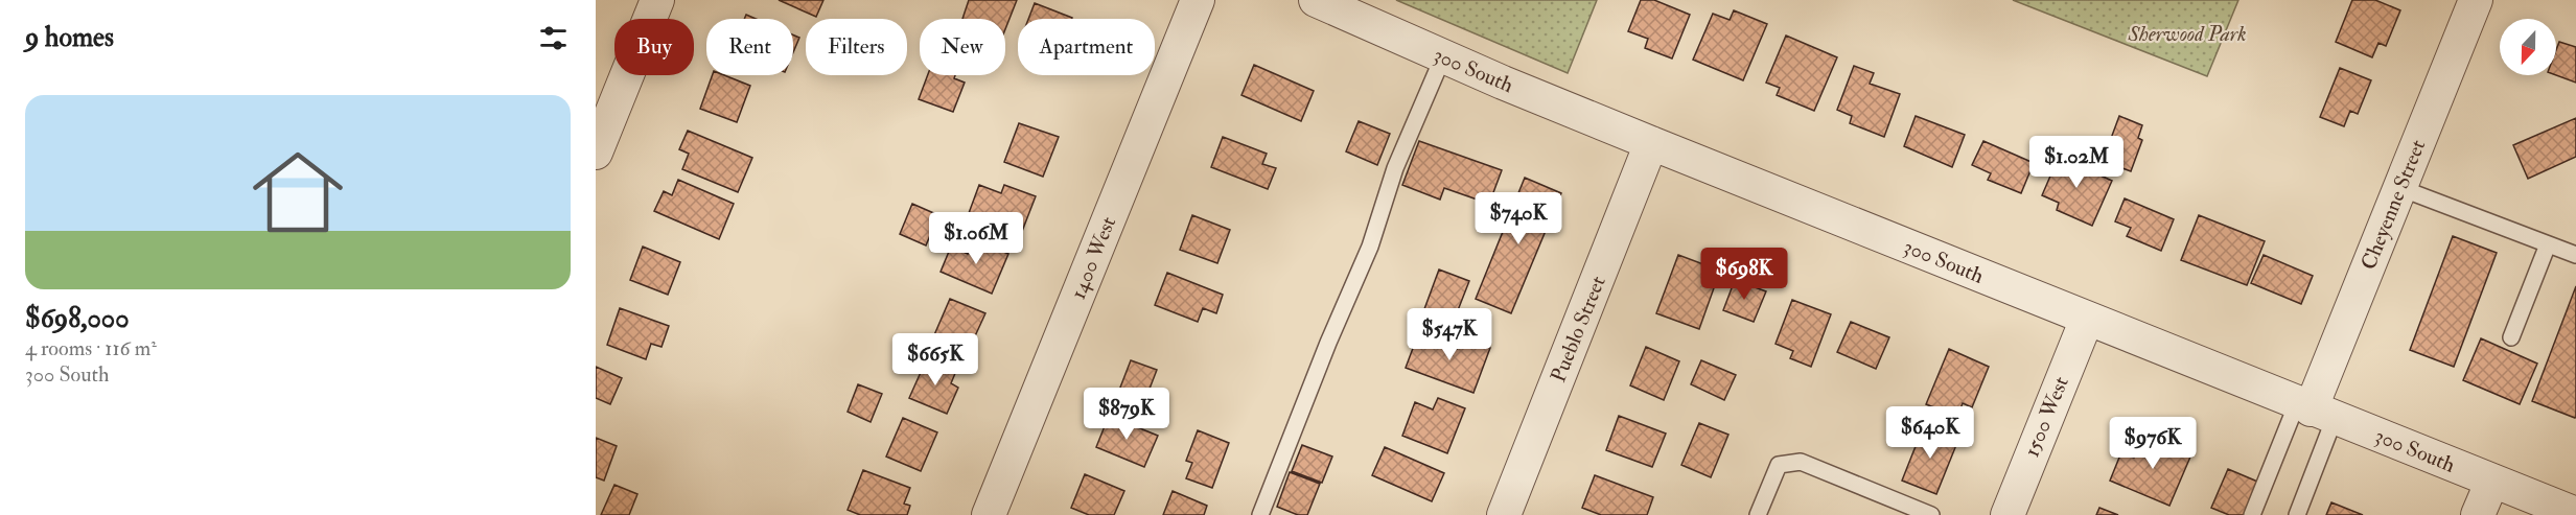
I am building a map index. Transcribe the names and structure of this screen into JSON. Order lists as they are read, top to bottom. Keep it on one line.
{"streets":{"street":["300 South","Cheyenne Street","1400 West","Pueblo Street","1500 West"]},"crossings":[["300 South","Cheyenne Street"],["300 South","Pueblo Street"],["300 South","1500 West"]],"parks":["Sherwood Park"],"north":"bottom","page":{"heading":"9 homes","chip":["Buy","Rent","Filters","New","Apartment"],"list":[{"name":"$698,000","note":"4 rooms · 116 m² · 300 South"}],"price":["$1.02M","$740K","$1.06M","$698K","$547K","$665K","$879K","$640K","$976K"]}}
